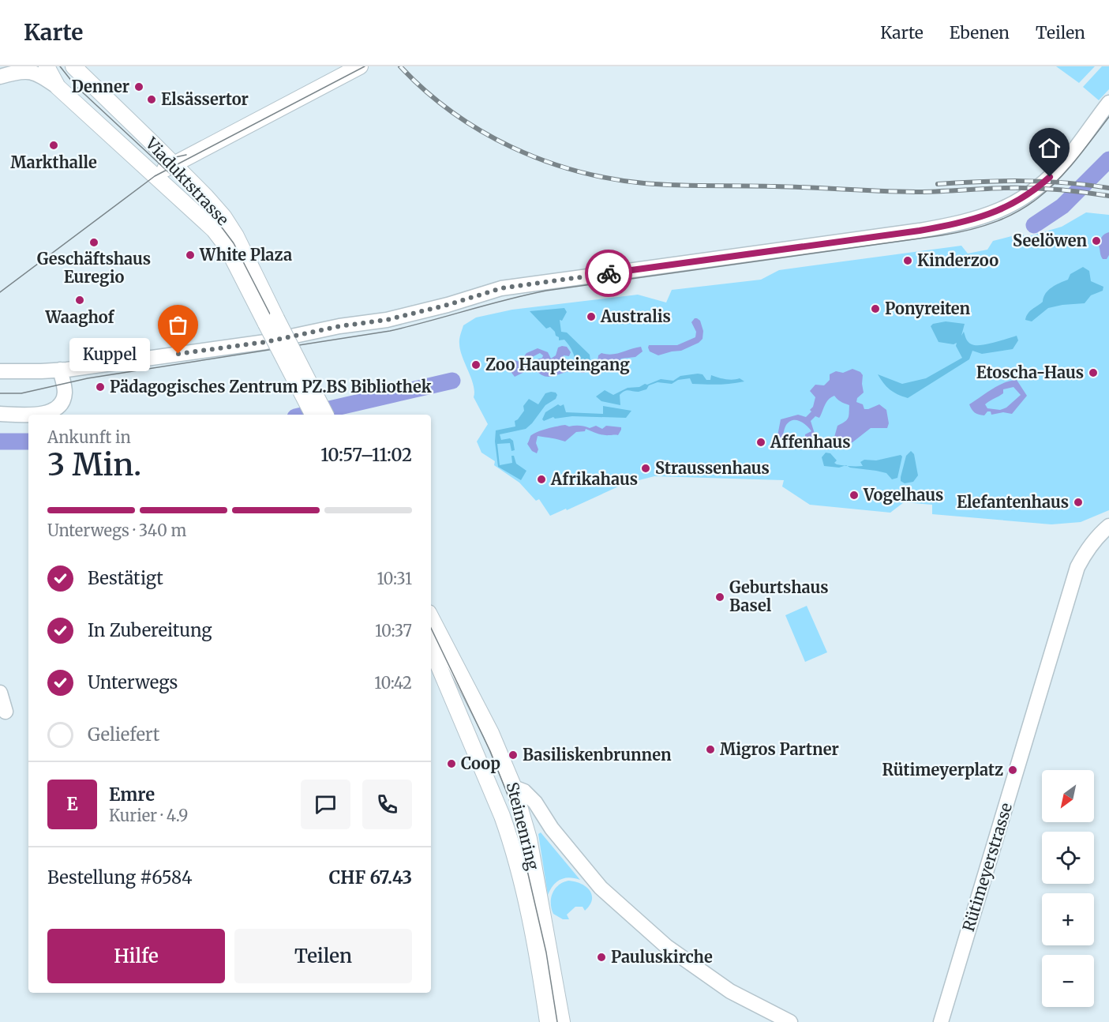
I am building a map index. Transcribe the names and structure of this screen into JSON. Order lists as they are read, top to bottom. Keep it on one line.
{"streets":{"main road":["Viaduktstrasse","Steinenring","Rütimeyerstrasse"]},"places":["Denner","Elsässertor","Markthalle","Seelöwen","Geschäftshaus Euregio","White Plaza","Kinderzoo","Waaghof","Ponyreiten","Australis","Kuppel","Zoo Haupteingang","Etoscha-Haus","Pädagogisches Zentrum PZ.BS Bibliothek","Affenhaus","Straussenhaus","Afrikahaus","Vogelhaus","Elefantenhaus","Geburtshaus Basel","Migros Partner","Basiliskenbrunnen","Coop","Rütimeyerplatz","Pauluskirche"],"north":"bottom left","page":{"header":"Karte","nav":["Karte","Ebenen","Teilen"],"bubble":"Kuppel","heading":["3 Min.","Ankunft in","10:57–11:02"],"panel":["Emre","Kurier · 4.9","Bestellung #6584","CHF 67.43"],"bar":"Unterwegs · 340 m","list":[["Bestätigt","10:31"],["In Zubereitung","10:37"],["Unterwegs","10:42"],"Geliefert"],"map_buttons":["+","−"],"round":"E","buttons":["Hilfe","Teilen"]}}
